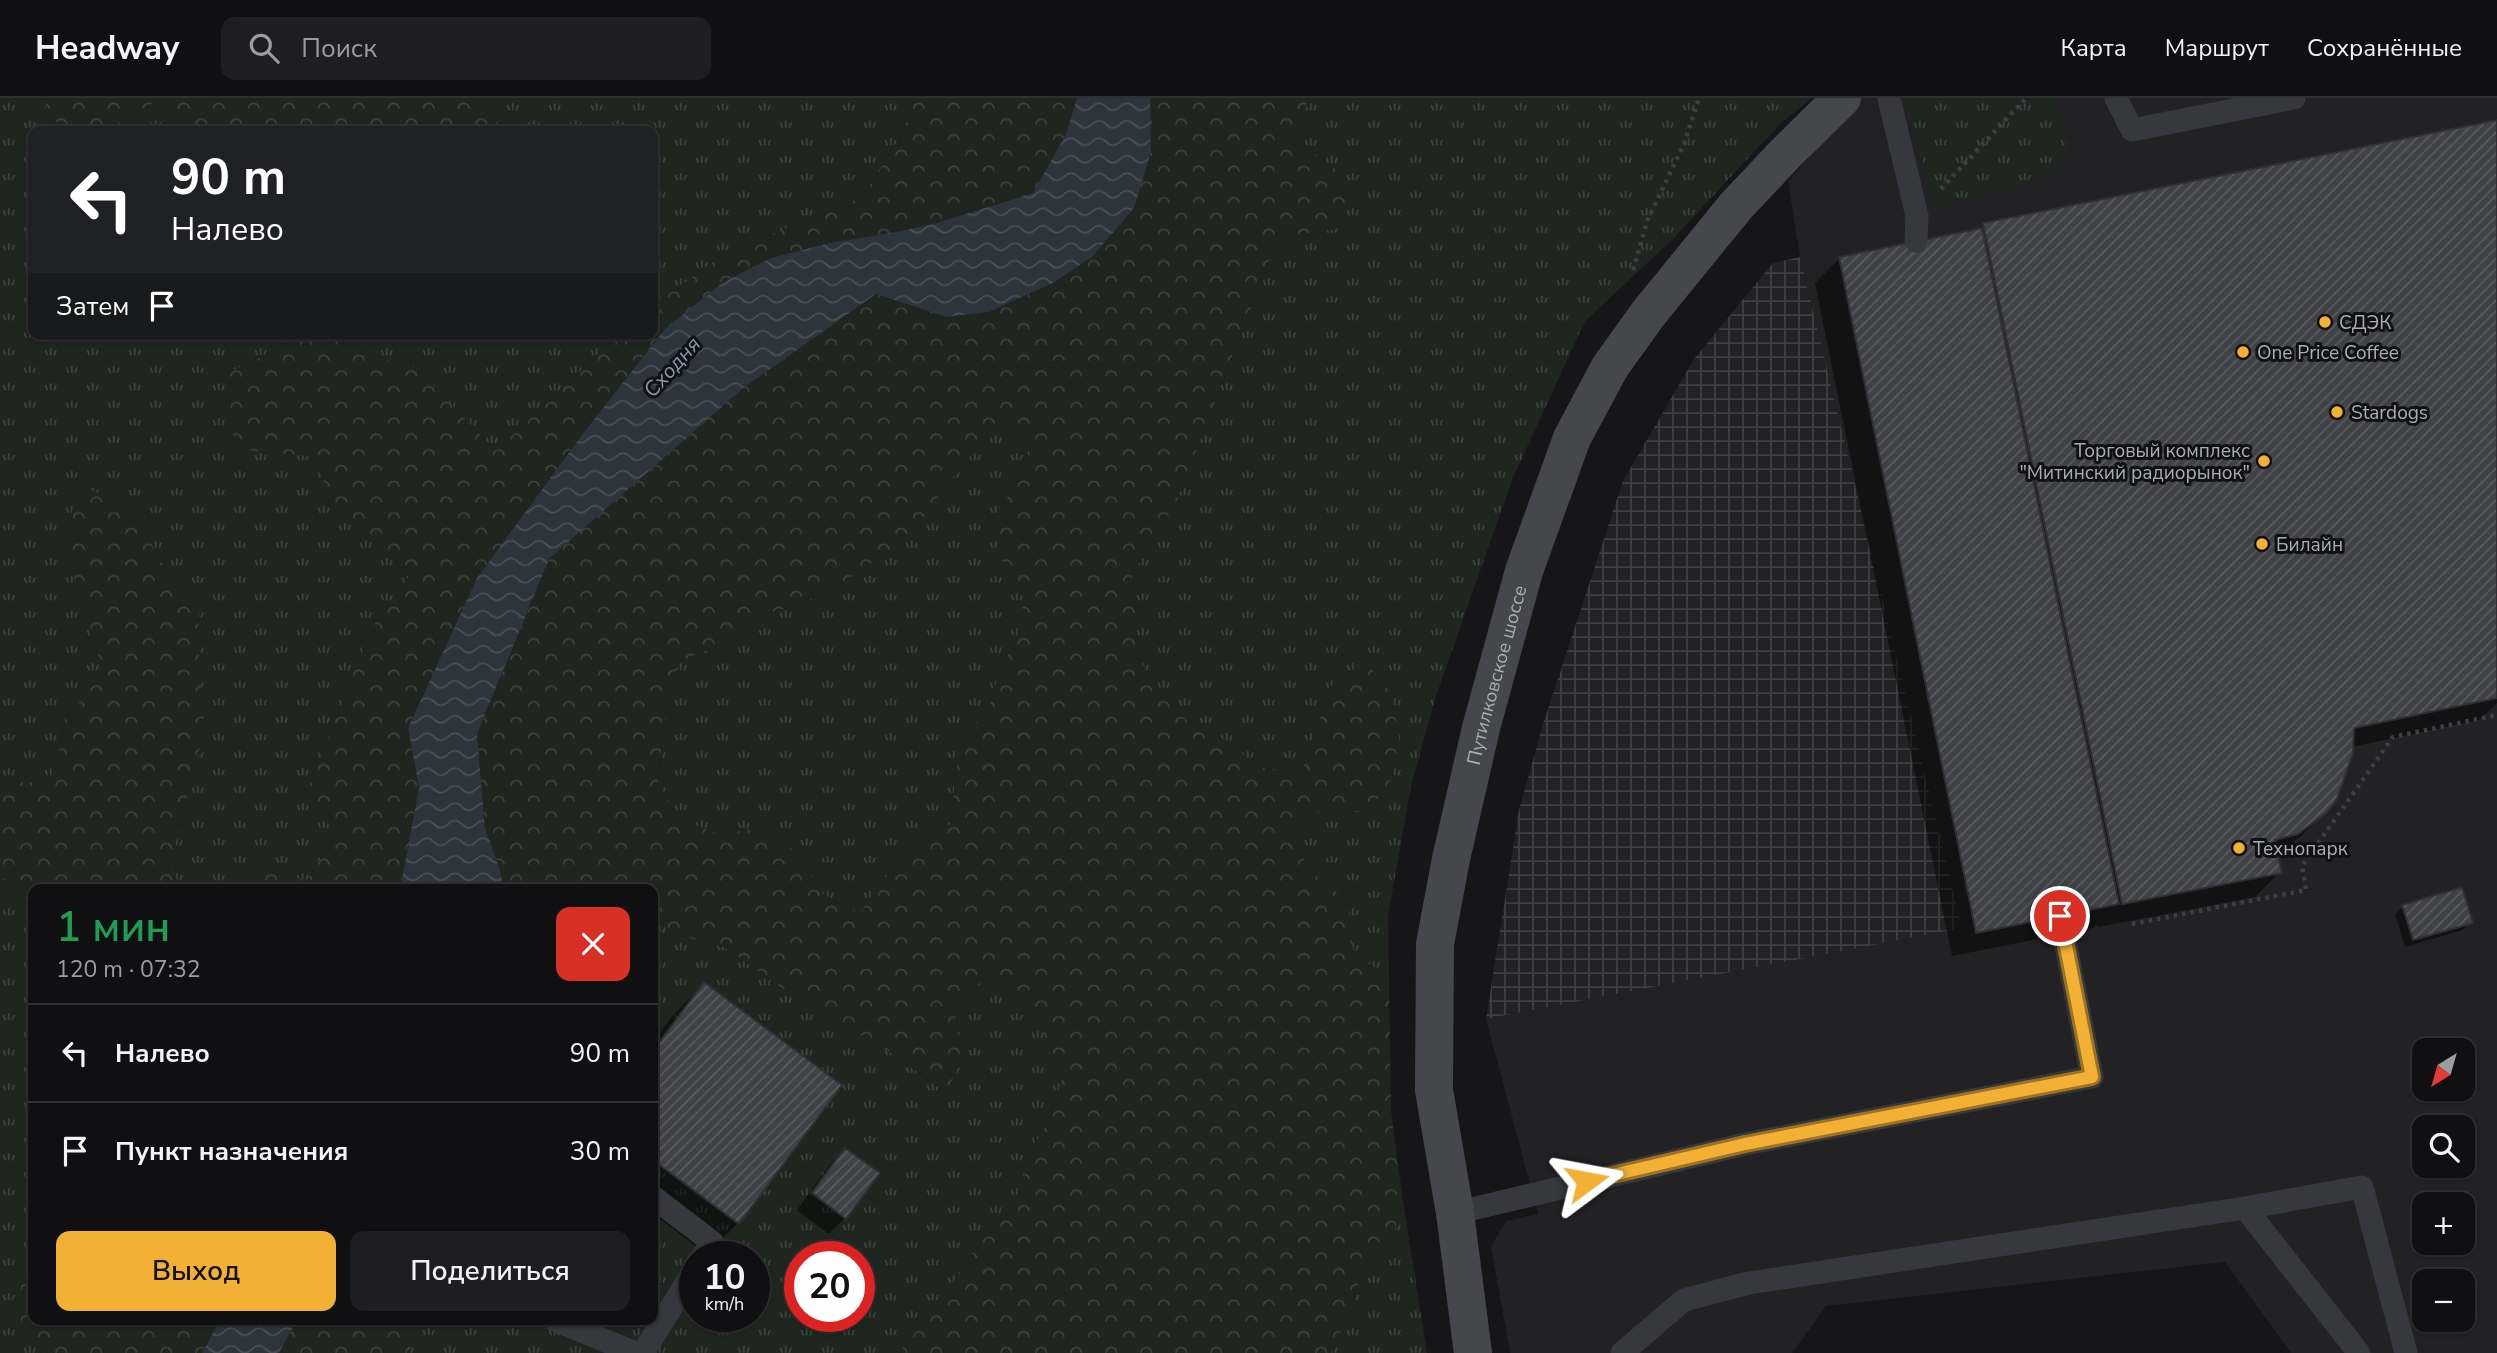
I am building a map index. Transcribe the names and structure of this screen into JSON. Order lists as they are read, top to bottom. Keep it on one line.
{"streets":{"street":["Путилковское шоссе"]},"water":["Сходня"],"places":["СДЭК","One Price Coffee","Stardogs","Торговый комплекс \"Митинский радиорынок\"","Билайн","Технопарк"],"north":"bottom left","page":{"header":"Headway","search":"Поиск","nav":["Карта","Маршрут","Сохранённые"],"turn":["90 m","Налево"],"then":"Затем","heading":["1 мин","120 m · 07:32"],"list":[{"name":"Налево","value":"90 m"},{"name":"Пункт назначения","value":"30 m"}],"map_buttons":["+","−"],"buttons":["Выход","Поделиться"],"speed":"10 km/h","limit":"20"}}
